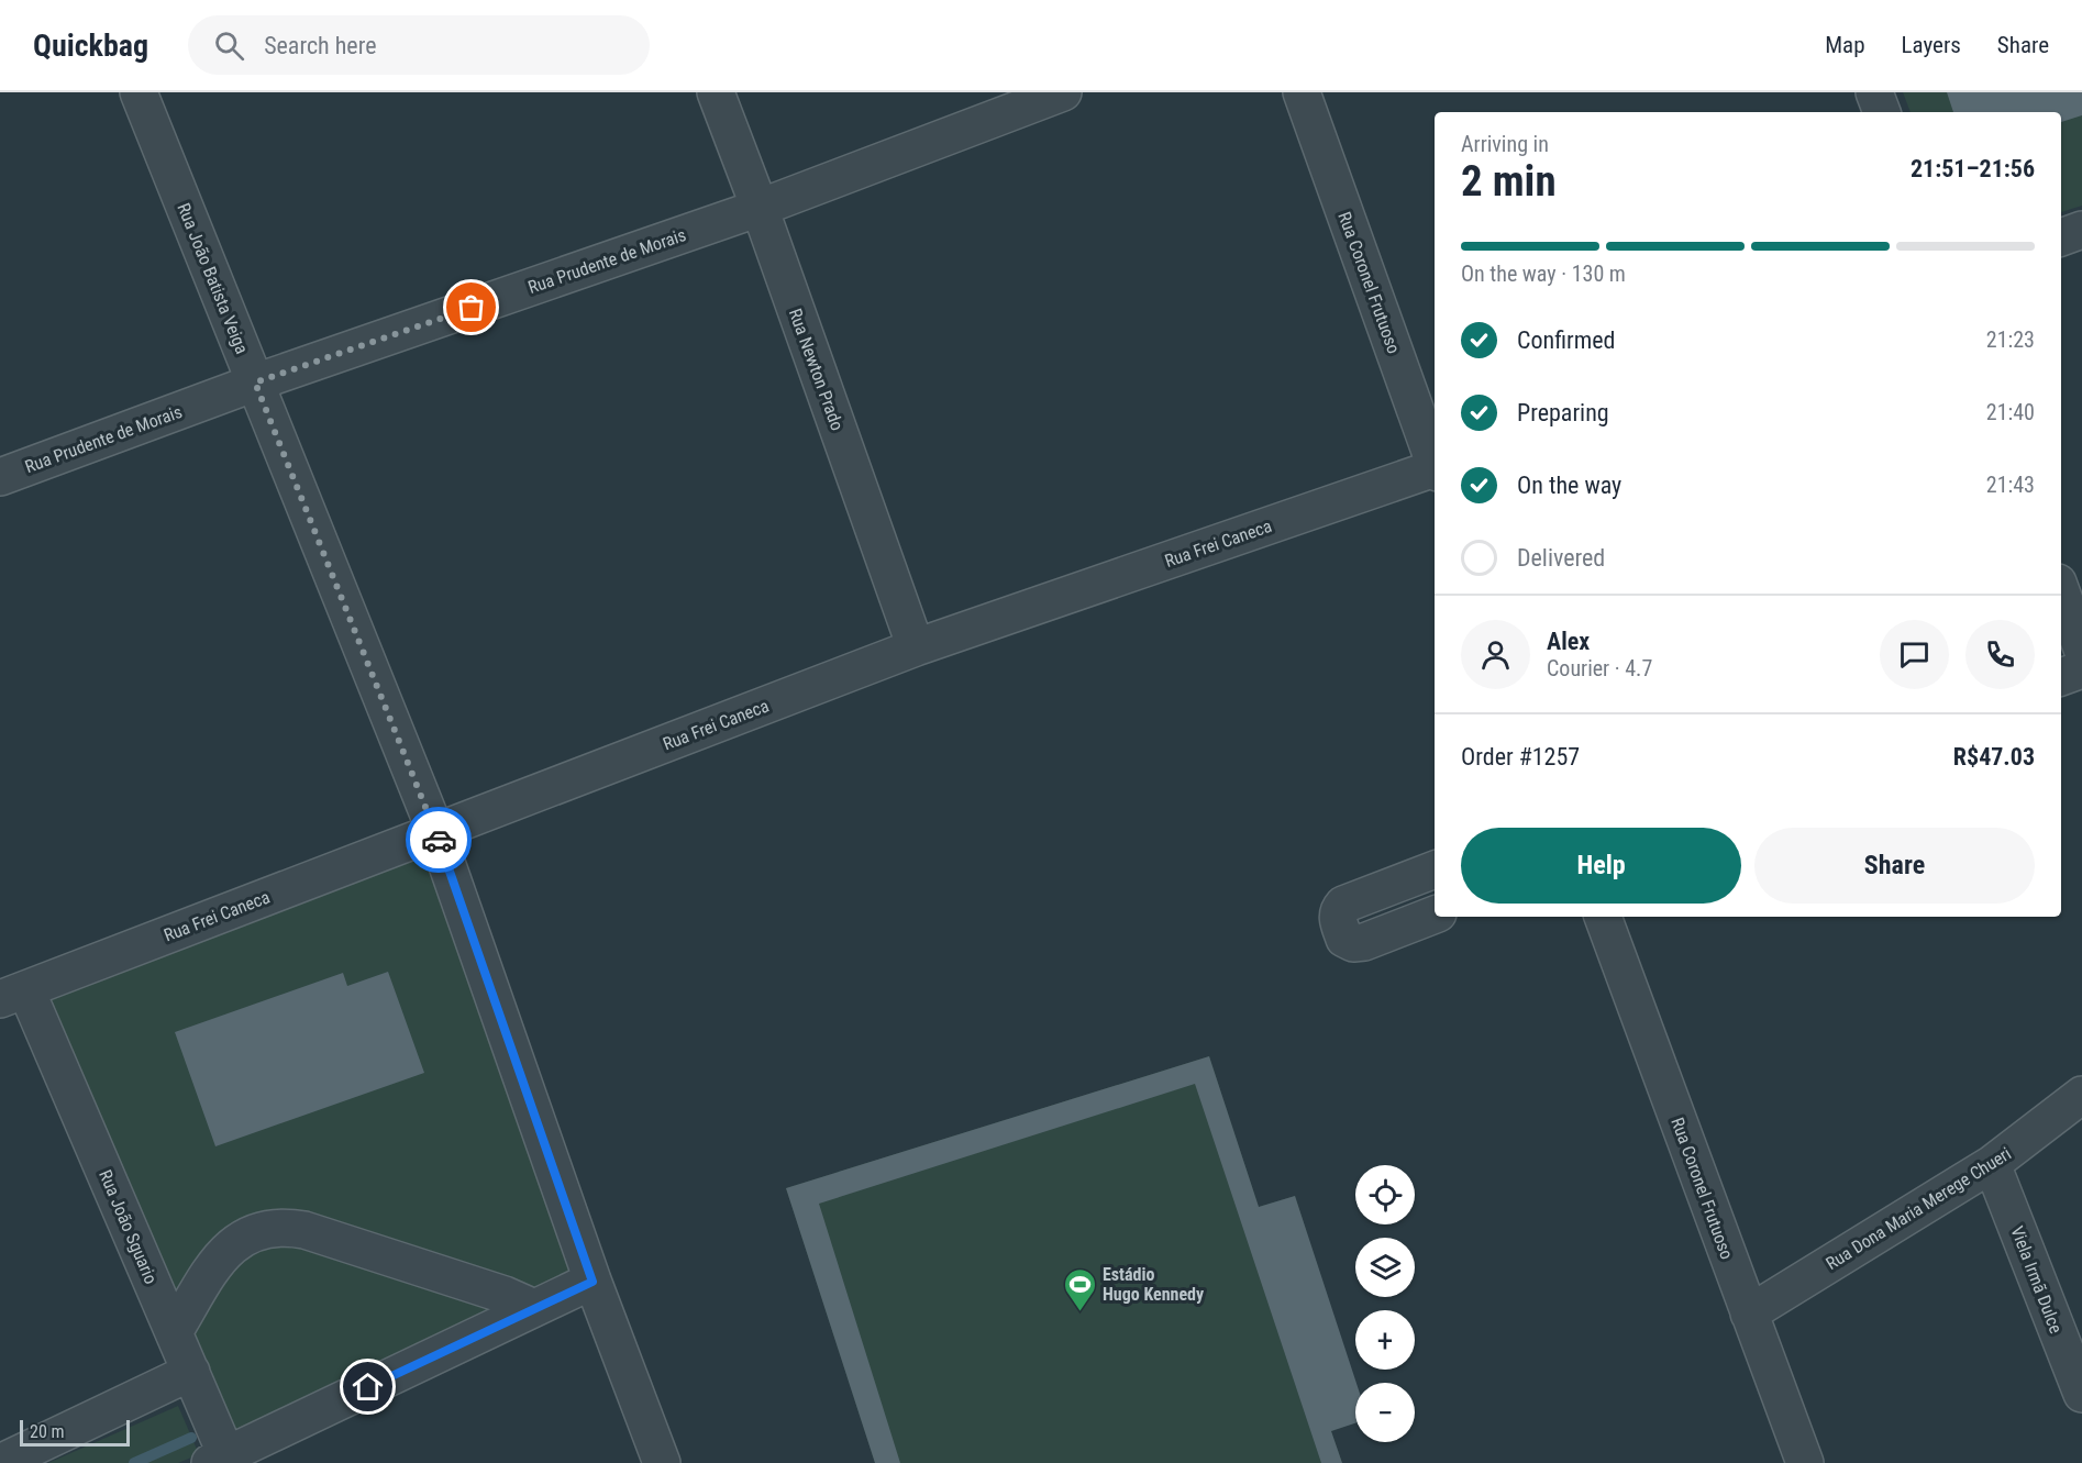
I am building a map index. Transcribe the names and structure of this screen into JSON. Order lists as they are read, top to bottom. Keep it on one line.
{"streets":{"street":["Rua Prudente de Morais","Rua João Batista Veiga","Rua Coronel Frutuoso","Rua Newton Prado","Rua Frei Caneca","Rua Dona Maria Merege Chueri","Rua João Sguario","Viela Irmã Dulce"]},"crossings":[["Rua Prudente de Morais","Rua João Batista Veiga"],["Rua Prudente de Morais","Rua Newton Prado"],["Rua João Batista Veiga","Rua Frei Caneca"],["Rua Coronel Frutuoso","Rua Dona Maria Merege Chueri"],["Rua Newton Prado","Rua Frei Caneca"],["Rua Frei Caneca","Rua João Sguario"],["Rua Dona Maria Merege Chueri","Viela Irmã Dulce"]],"places":{"sports":["Estádio Hugo Kennedy"]},"scale_bar":"20 m","page":{"header":"Quickbag","search":"Search here","nav":["Map","Layers","Share"],"heading":["2 min","Arriving in","21:51–21:56"],"panel":["Alex","Courier · 4.7","Order #1257","R$47.03"],"bar":"On the way · 130 m","list":[["Confirmed","21:23"],["Preparing","21:40"],["On the way","21:43"],"Delivered"],"buttons":["Help","Share"],"map_buttons":["+","−"],"scale":"20 m"}}
